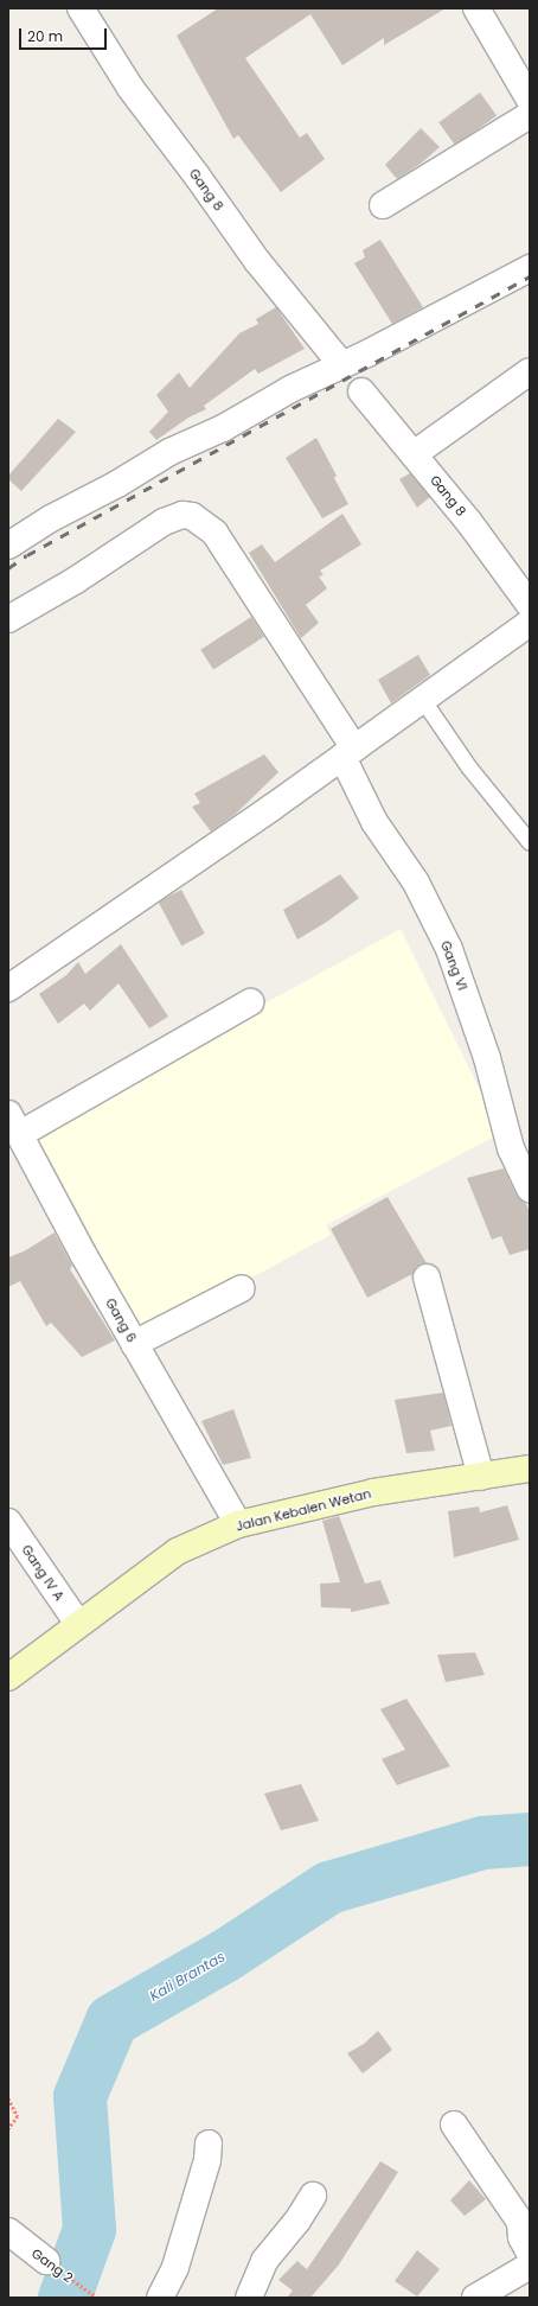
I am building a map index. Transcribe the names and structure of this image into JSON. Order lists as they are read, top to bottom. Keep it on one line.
{"streets":{"main road":["Jalan Kebalen Wetan"],"street":["Gang 8","Gang VI","Gang 6","Gang IV A","Gang 2"]},"crossings":[["Gang 6","Jalan Kebalen Wetan"],["Jalan Kebalen Wetan","Gang IV A"]],"water":["Kali Brantas"],"scale_bar":"20 m"}
